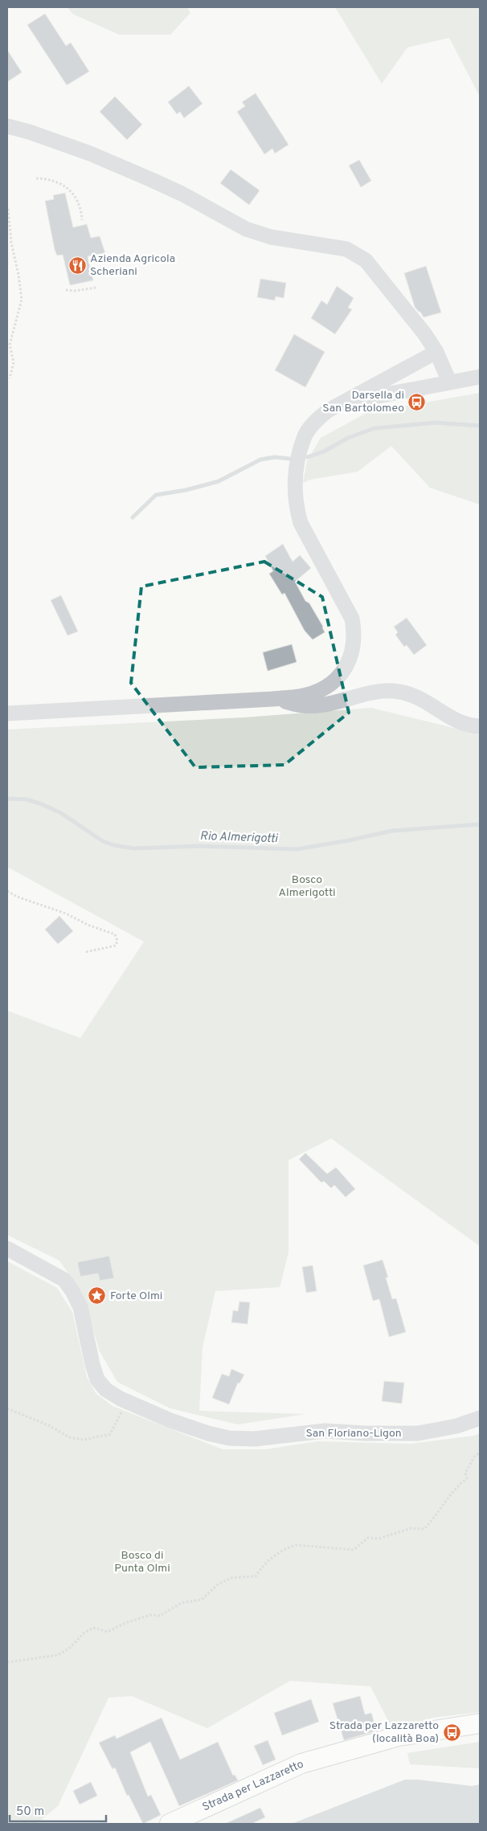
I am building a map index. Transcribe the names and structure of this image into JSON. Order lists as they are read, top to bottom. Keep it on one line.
{"streets":{"main road":["Strada per Lazzaretto"],"street":["San Floriano-Ligon"]},"water":["Rio Almerigotti"],"parks":["Bosco Almerigotti","Bosco di Punta Olmi"],"places":{"restaurant":["Azienda Agricola Scheriani"],"bus stop":["Darsella di San Bartolomeo","Strada per Lazzaretto (località Boa)"],"place":["Forte Olmi"]},"scale_bar":"50 m"}
